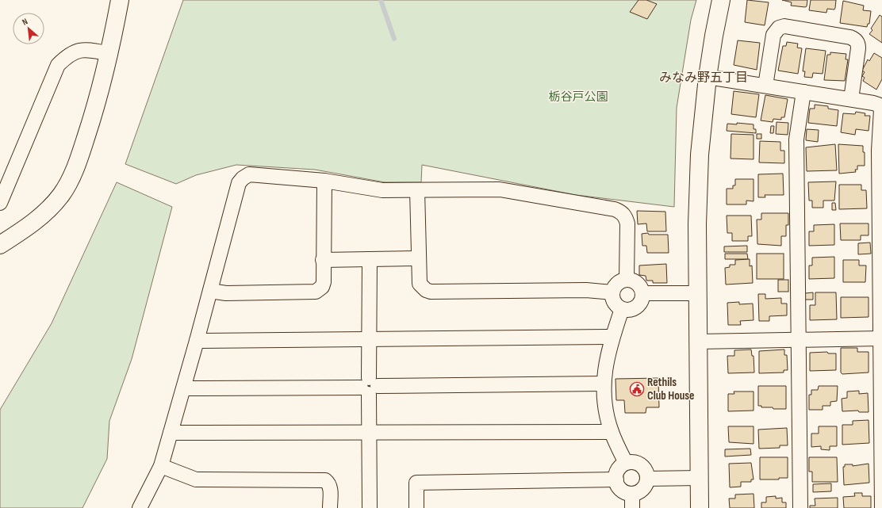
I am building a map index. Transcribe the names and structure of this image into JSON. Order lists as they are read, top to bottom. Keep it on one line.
{"districts":["みなみ野五丁目"],"parks":["栃谷戸公園"],"places":{"public building":["Rethils Club House"]},"north":"top left"}
